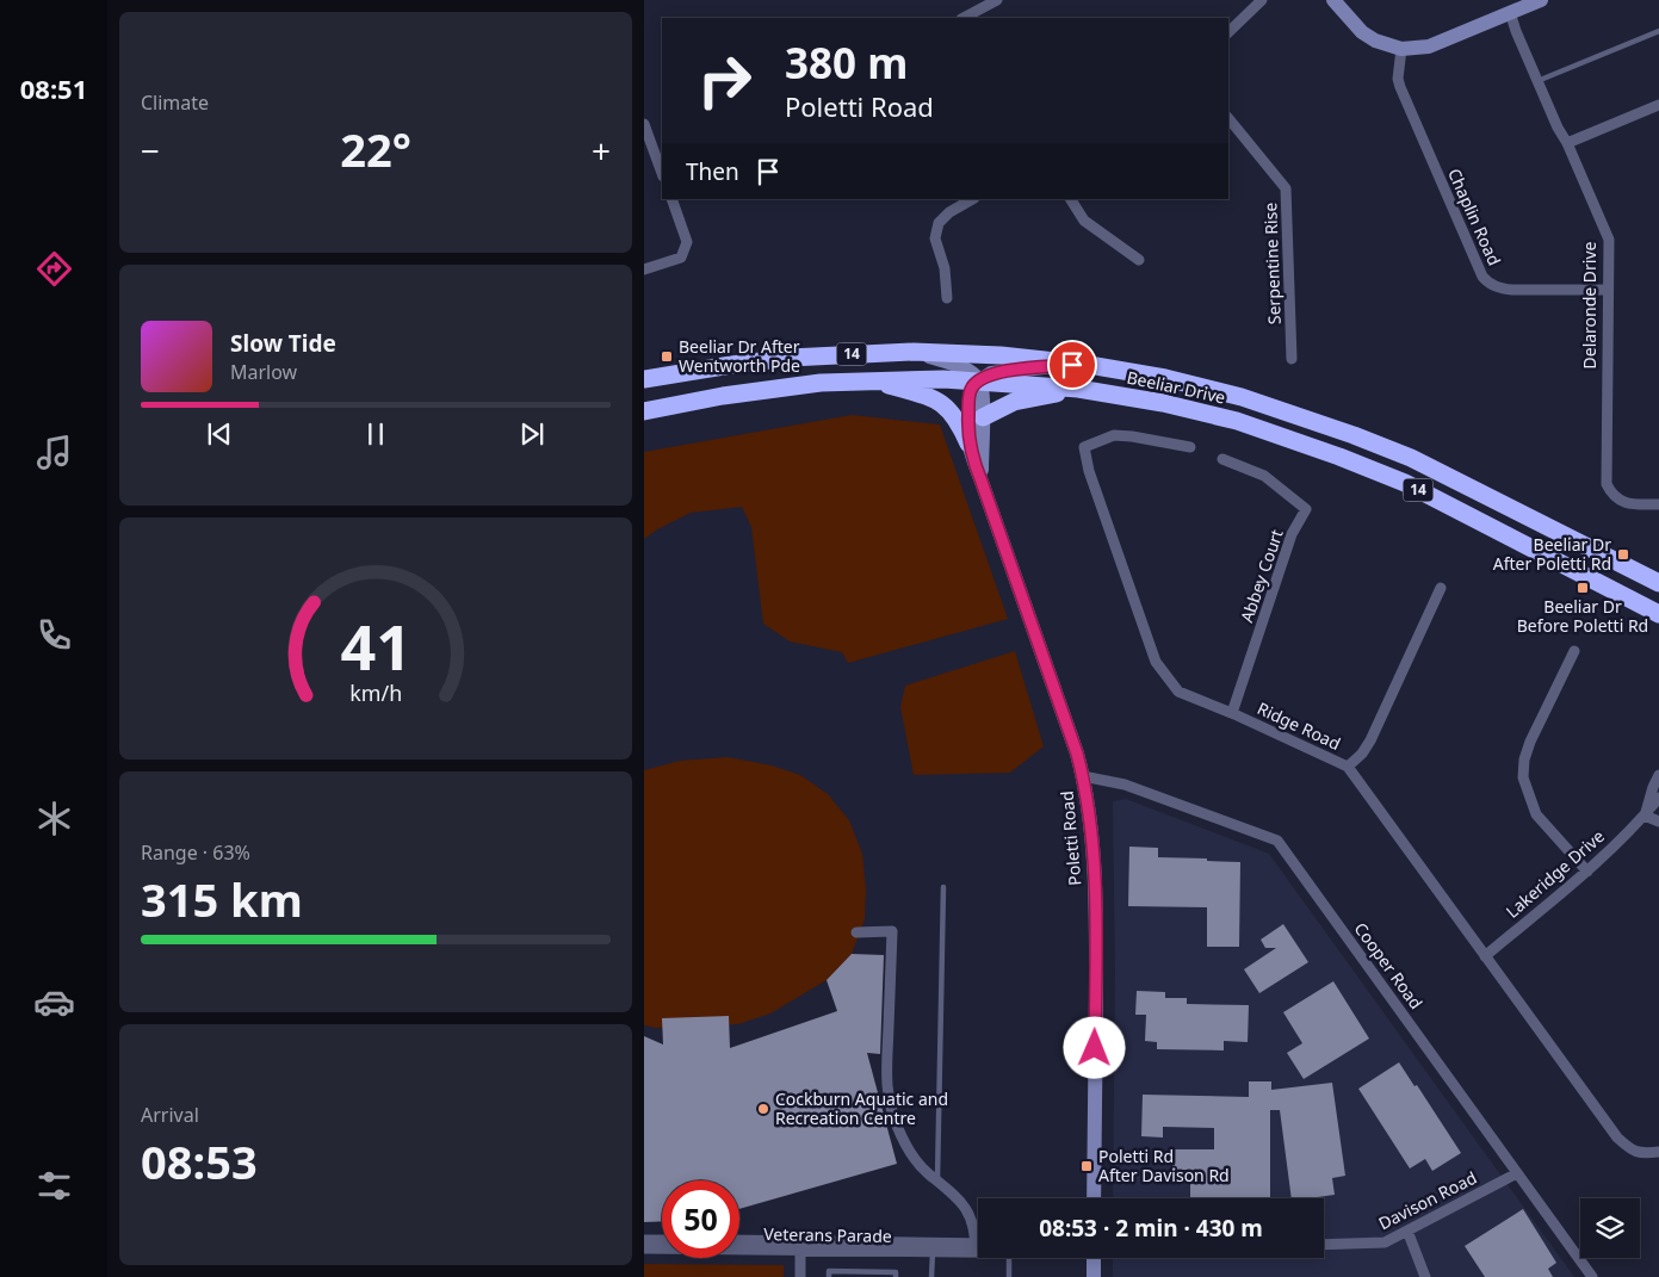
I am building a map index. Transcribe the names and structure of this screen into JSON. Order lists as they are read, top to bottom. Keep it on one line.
{"streets":{"highway":["14","Beeliar Drive"],"main road":["Poletti Road"],"street":["Chaplin Road","Serpentine Rise","Delaronde Drive","Abbey Court","Ridge Road","Lakeridge Drive","Cooper Road","Davison Road","Veterans Parade"]},"crossings":[["Chaplin Road","Delaronde Drive"],["Beeliar Drive","Poletti Road"],["Abbey Court","Ridge Road"],["Ridge Road","Lakeridge Drive"],["Poletti Road","Cooper Road"],["Cooper Road","Davison Road"]],"places":{"transit":["Beeliar Dr After Wentworth Pde","Beeliar Dr After Poletti Rd","Beeliar Dr Before Poletti Rd","Poletti Rd After Davison Rd"],"other":["Cockburn Aquatic and Recreation Centre"]},"page":{"tabs":"08:51","tile":["Climate",["Range · 63%","315 km"],["Arrival","08:53"]],"turn":["380 m","Poletti Road"],"heat":["−","22°","+"],"then":"Then","song":["Slow Tide","Marlow"],"limit":"50","trip":"08:53 · 2 min · 430 m","gauge":["41","km/h"]}}
